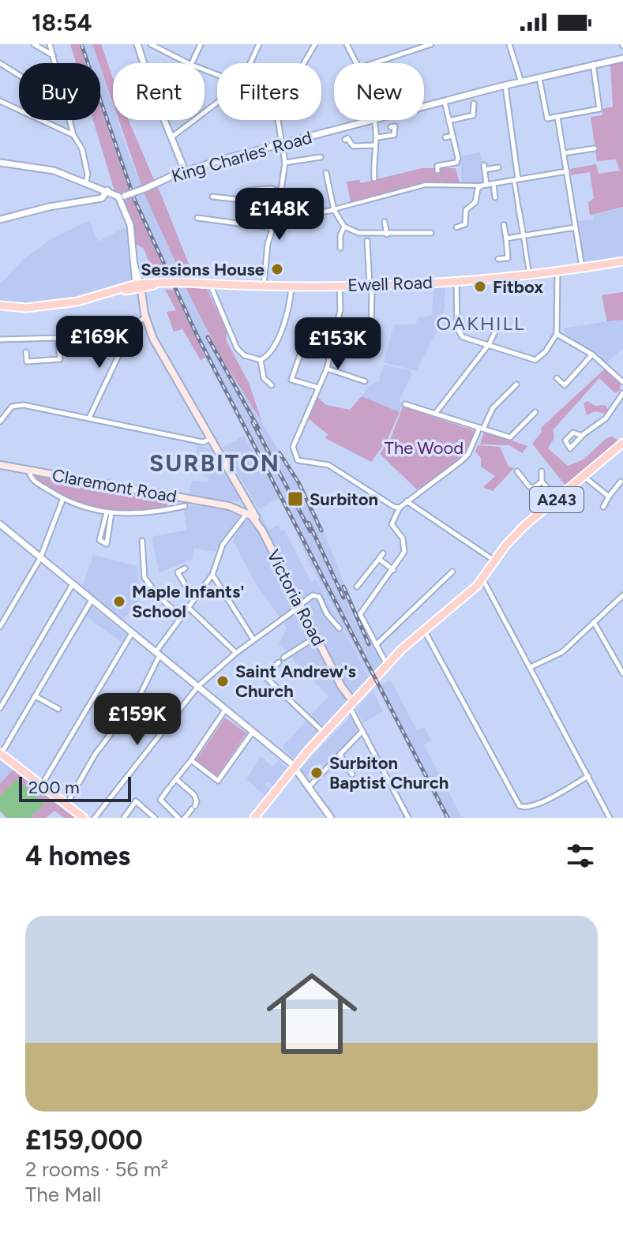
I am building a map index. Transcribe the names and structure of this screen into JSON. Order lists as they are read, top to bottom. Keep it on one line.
{"streets":{"main road":["Ewell Road","Claremont Road","A243","Victoria Road"],"street":["King Charles' Road"]},"crossings":[["Ewell Road","Victoria Road"],["Claremont Road","Victoria Road"],["A243","Victoria Road"]],"districts":["OAKHILL","SURBITON"],"parks":["The Wood"],"places":{"other":["Sessions House","Fitbox","Maple Infants' School","Saint Andrew's Church","Surbiton Baptist Church"],"transit":["Surbiton"]},"scale_bar":"200 m","page":{"status":"18:54","chip":["Buy","Rent","Filters","New"],"price":["£148K","£169K","£153K","£159K"],"scale":"200 m","heading":"4 homes","list":[{"name":"£159,000","note":"2 rooms · 56 m² · The Mall"}]}}
